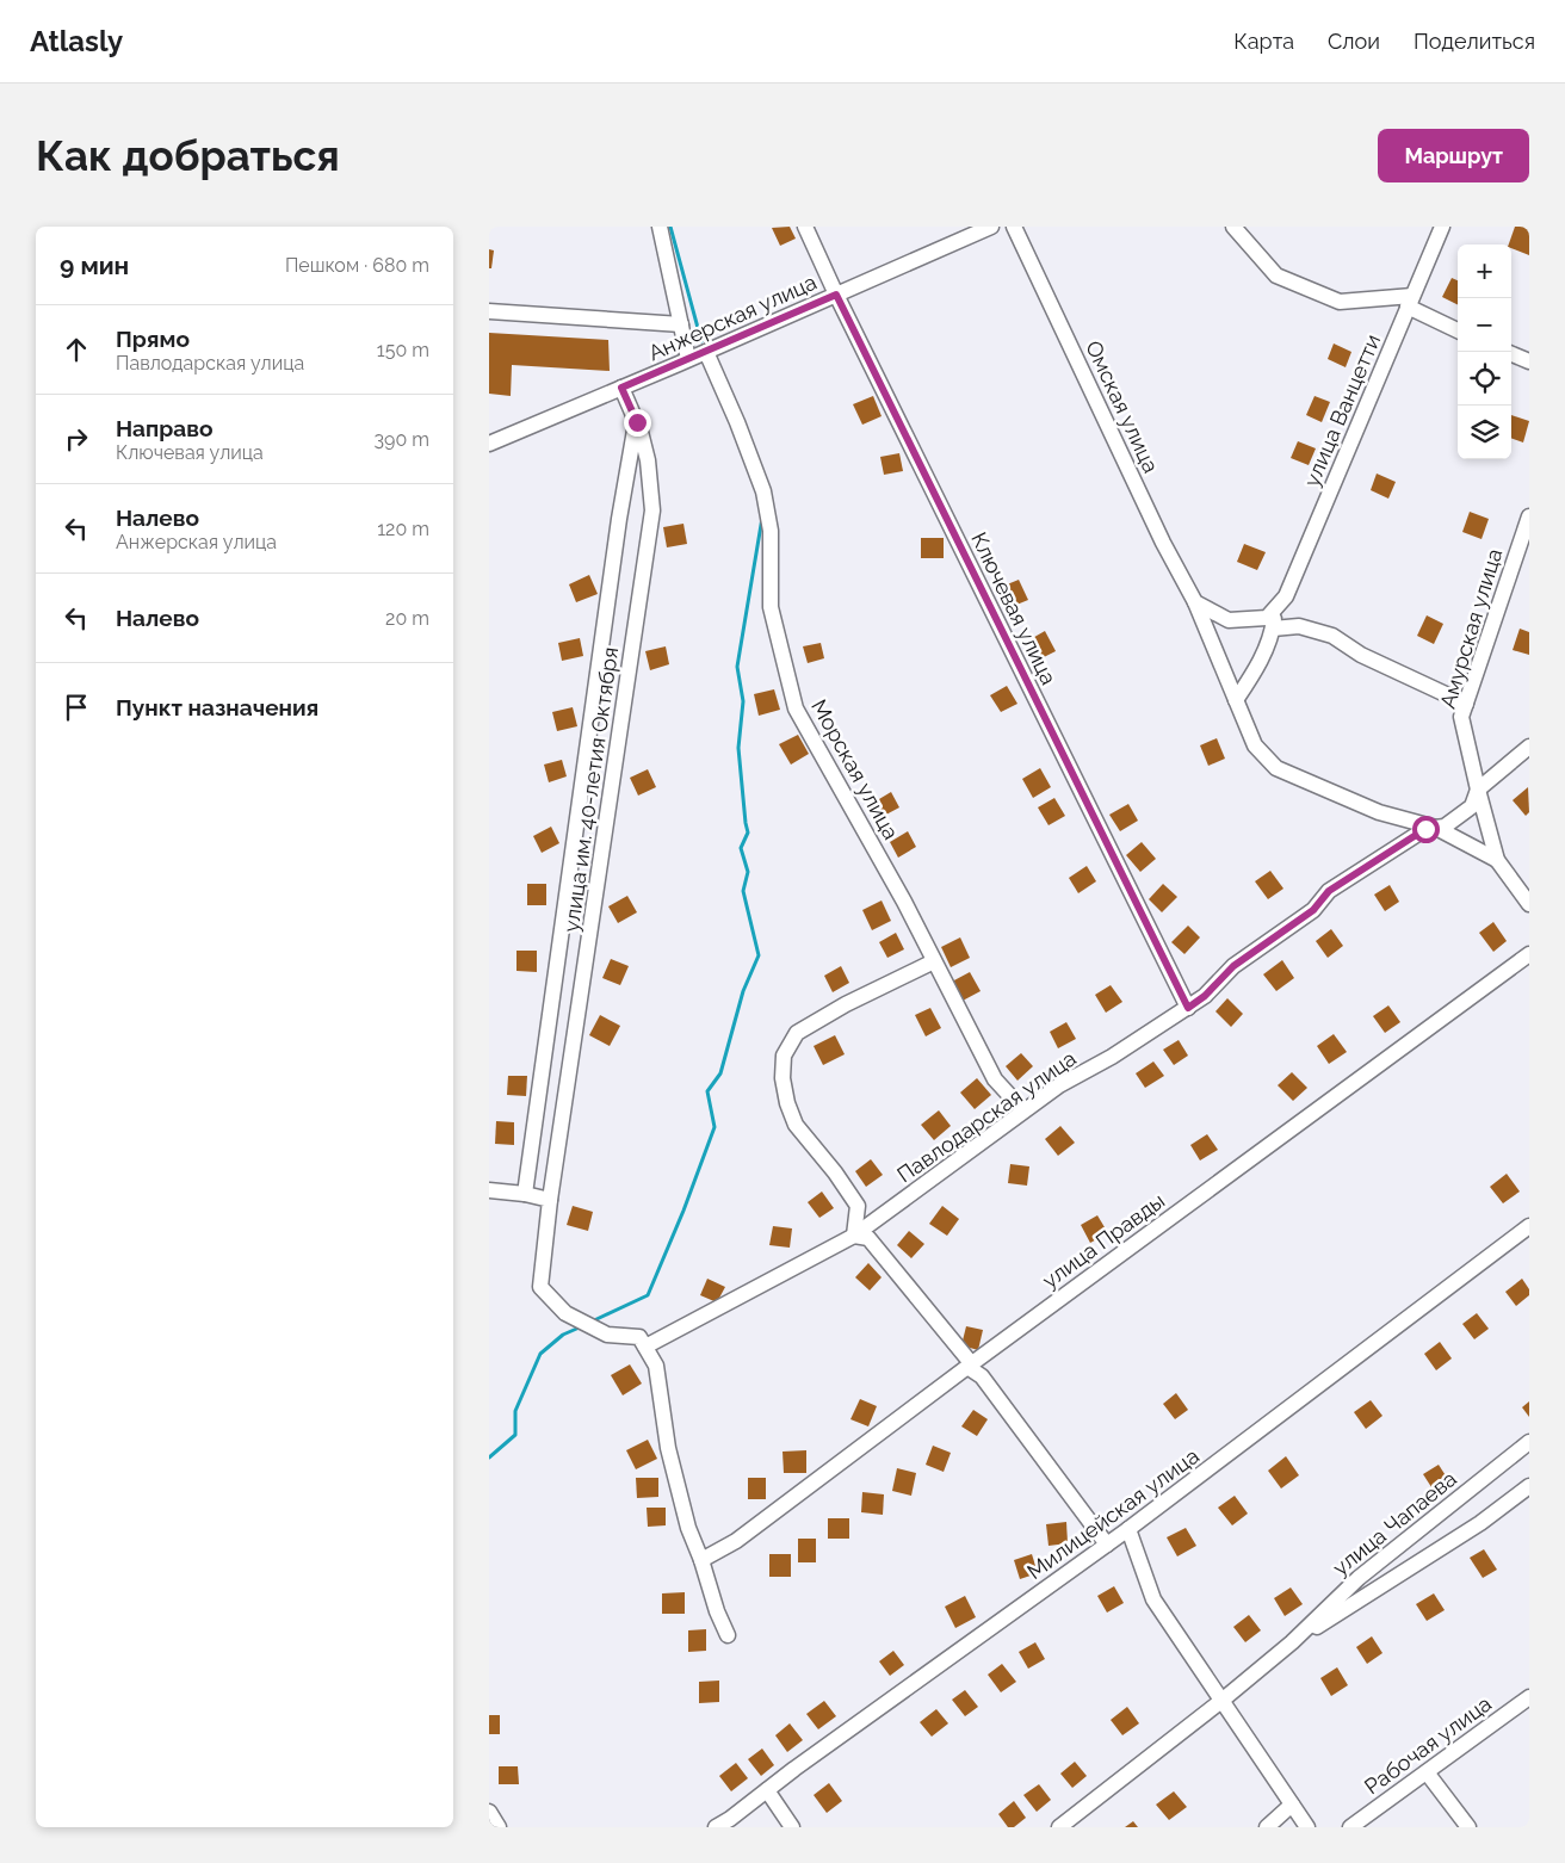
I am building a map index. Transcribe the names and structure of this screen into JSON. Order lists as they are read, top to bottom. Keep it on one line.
{"streets":{"street":["Анжерская улица","Омская улица","улица Ванцетти","Ключевая улица","Амурская улица","Морская улица","улица им. 40-летия Октября","Павлодарская улица","улица Правды","Милицейская улица","улица Чапаева","Рабочая улица"]},"crossings":[["Анжерская улица","Ключевая улица"],["Анжерская улица","Морская улица"],["Анжерская улица","улица им. 40-летия Октября"],["Омская улица","Амурская улица"],["Омская улица","Павлодарская улица"],["Ключевая улица","Павлодарская улица"],["Амурская улица","Павлодарская улица"],["Морская улица","Павлодарская улица"],["улица им. 40-летия Октября","Павлодарская улица"]],"page":{"header":"Atlasly","nav":["Карта","Слои","Поделиться"],"buttons":"Маршрут","title":"Как добраться","heading":["9 мин","Пешком · 680 m"],"map_buttons":["+","−"],"list":[["Прямо","Павлодарская улица","150 m"],["Направо","Ключевая улица","390 m"],["Налево","Анжерская улица","120 m"],["Налево","20 m"],"Пункт назначения"]}}
